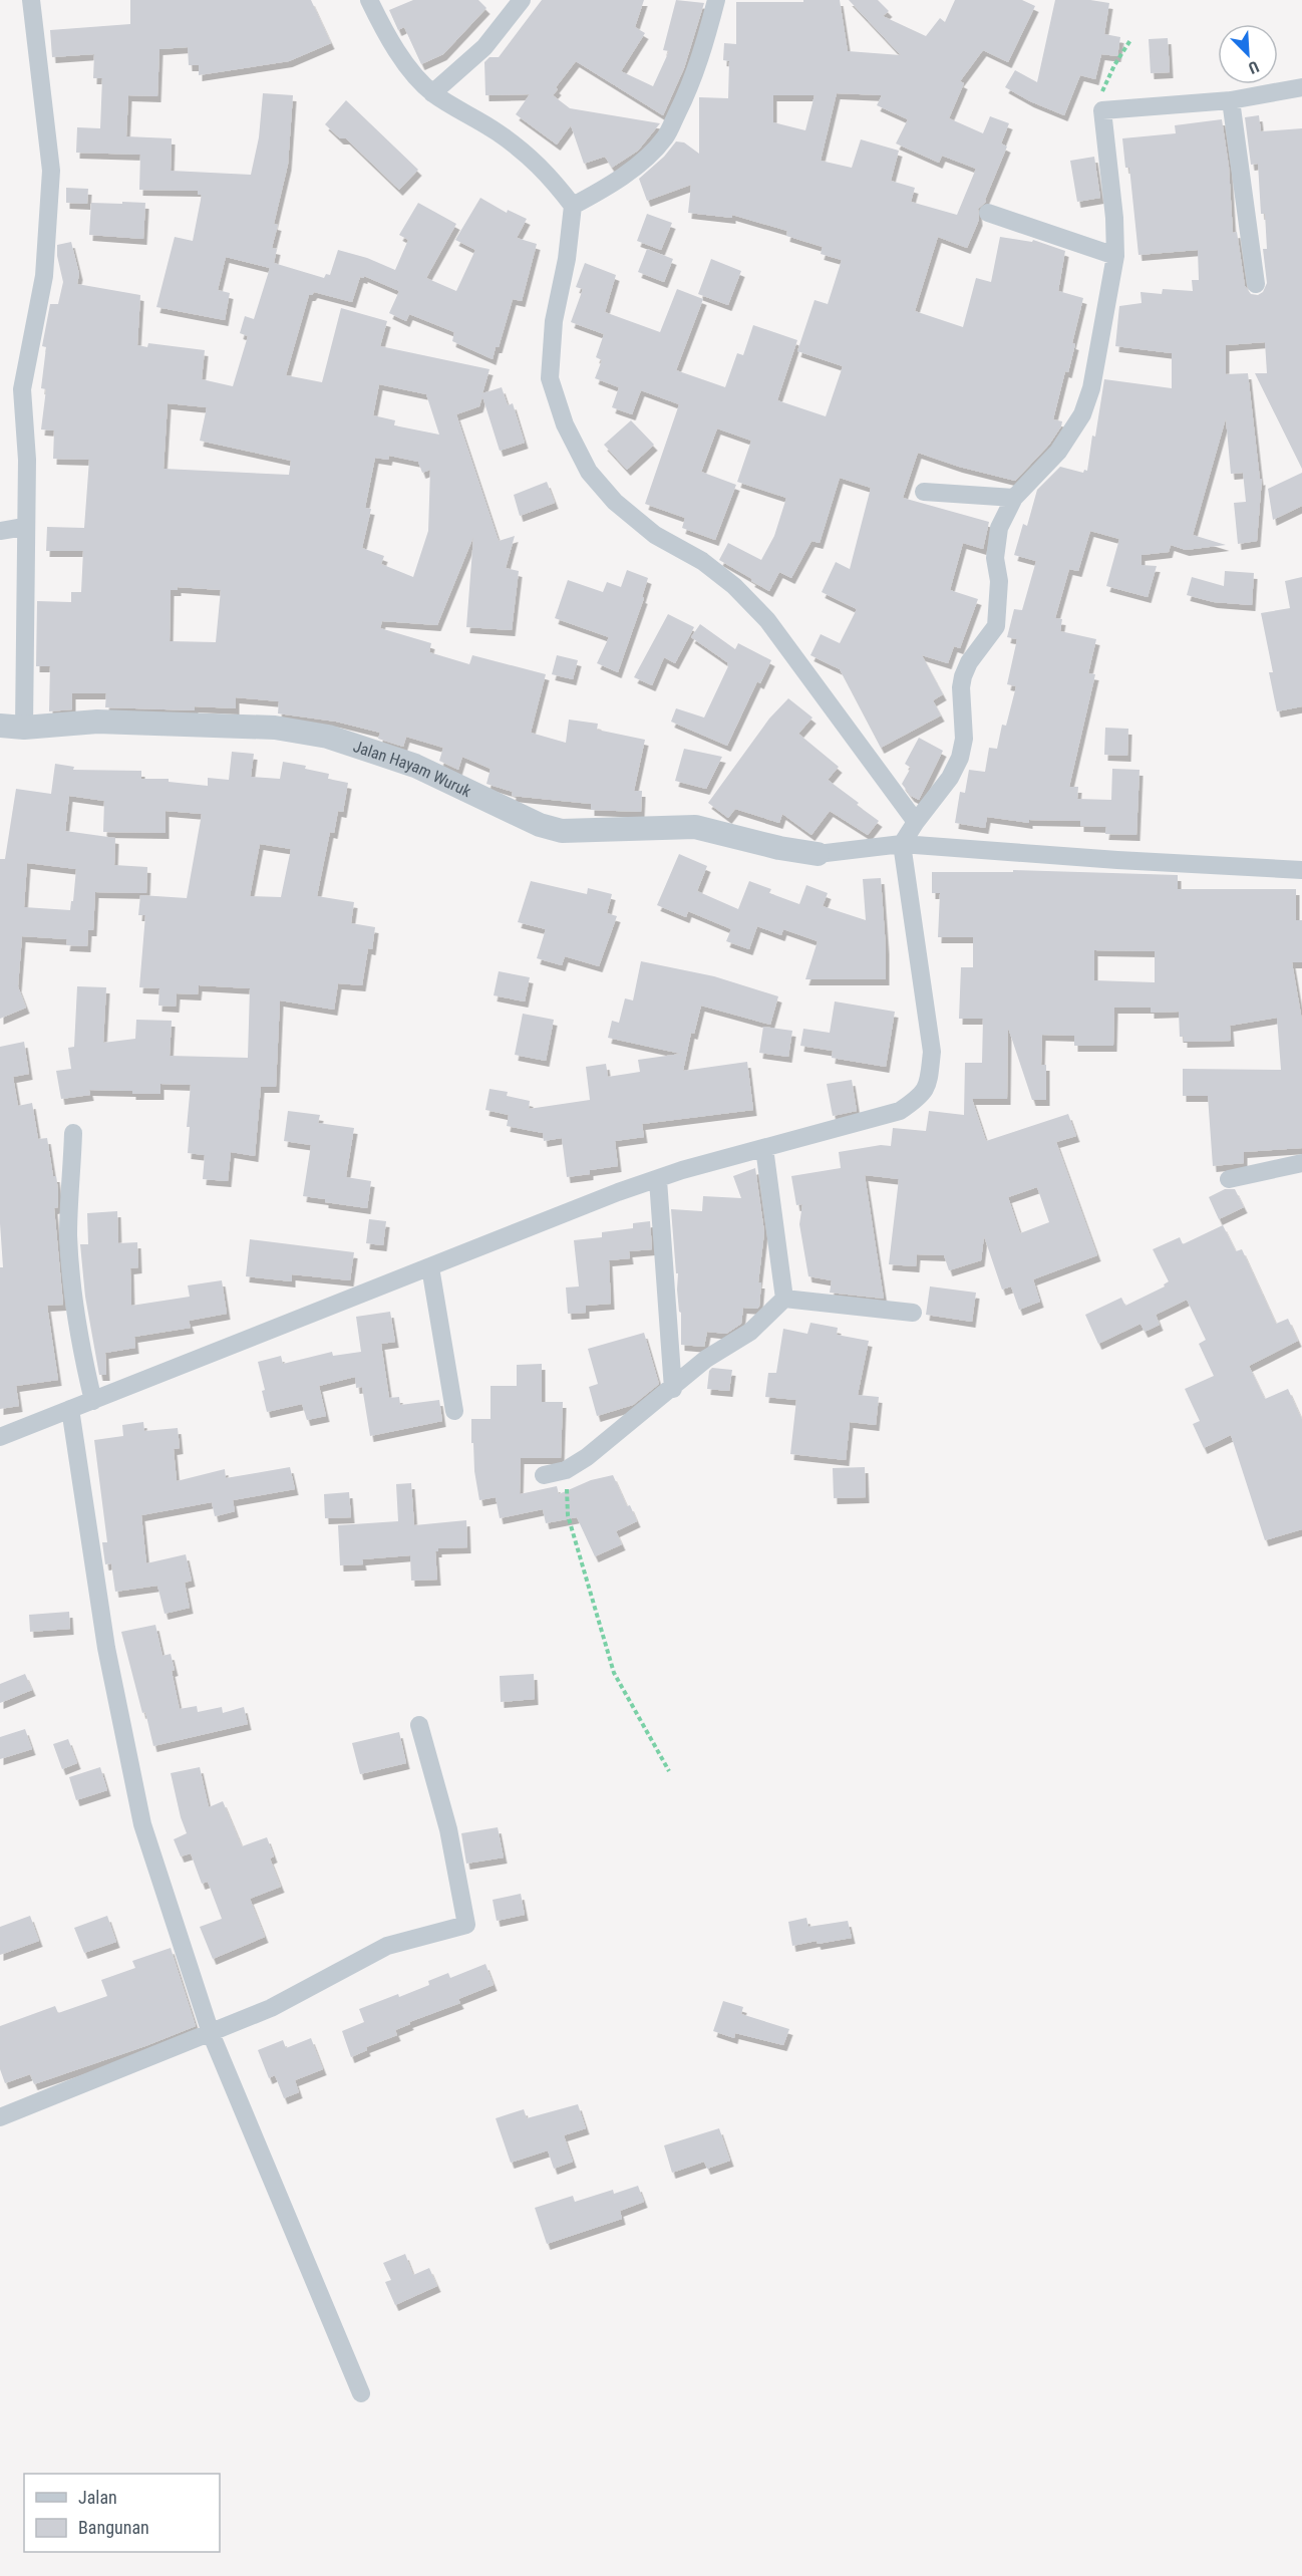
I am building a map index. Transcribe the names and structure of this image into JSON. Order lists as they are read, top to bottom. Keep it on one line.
{"streets":{"street":["Jalan Hayam Wuruk"]},"legend":["Jalan","Bangunan"],"north":"bottom right"}
